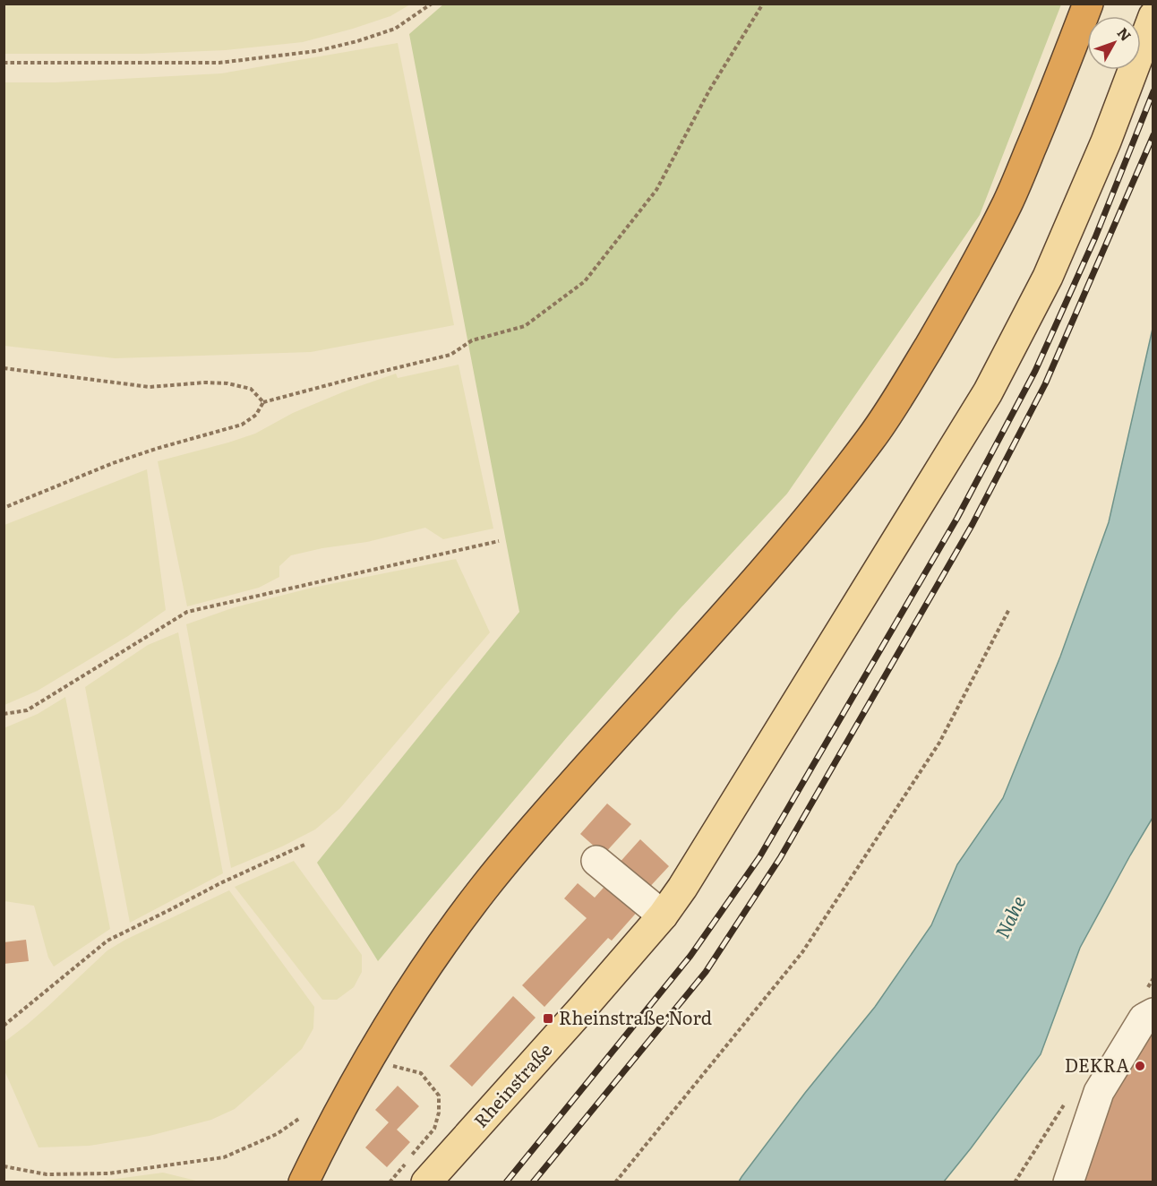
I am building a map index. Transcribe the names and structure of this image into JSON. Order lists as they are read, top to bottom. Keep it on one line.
{"streets":{"main road":["Rheinstraße"]},"water":["Nahe"],"places":{"transit":["Rheinstraße Nord"],"other":["DEKRA"]},"north":"top right"}
